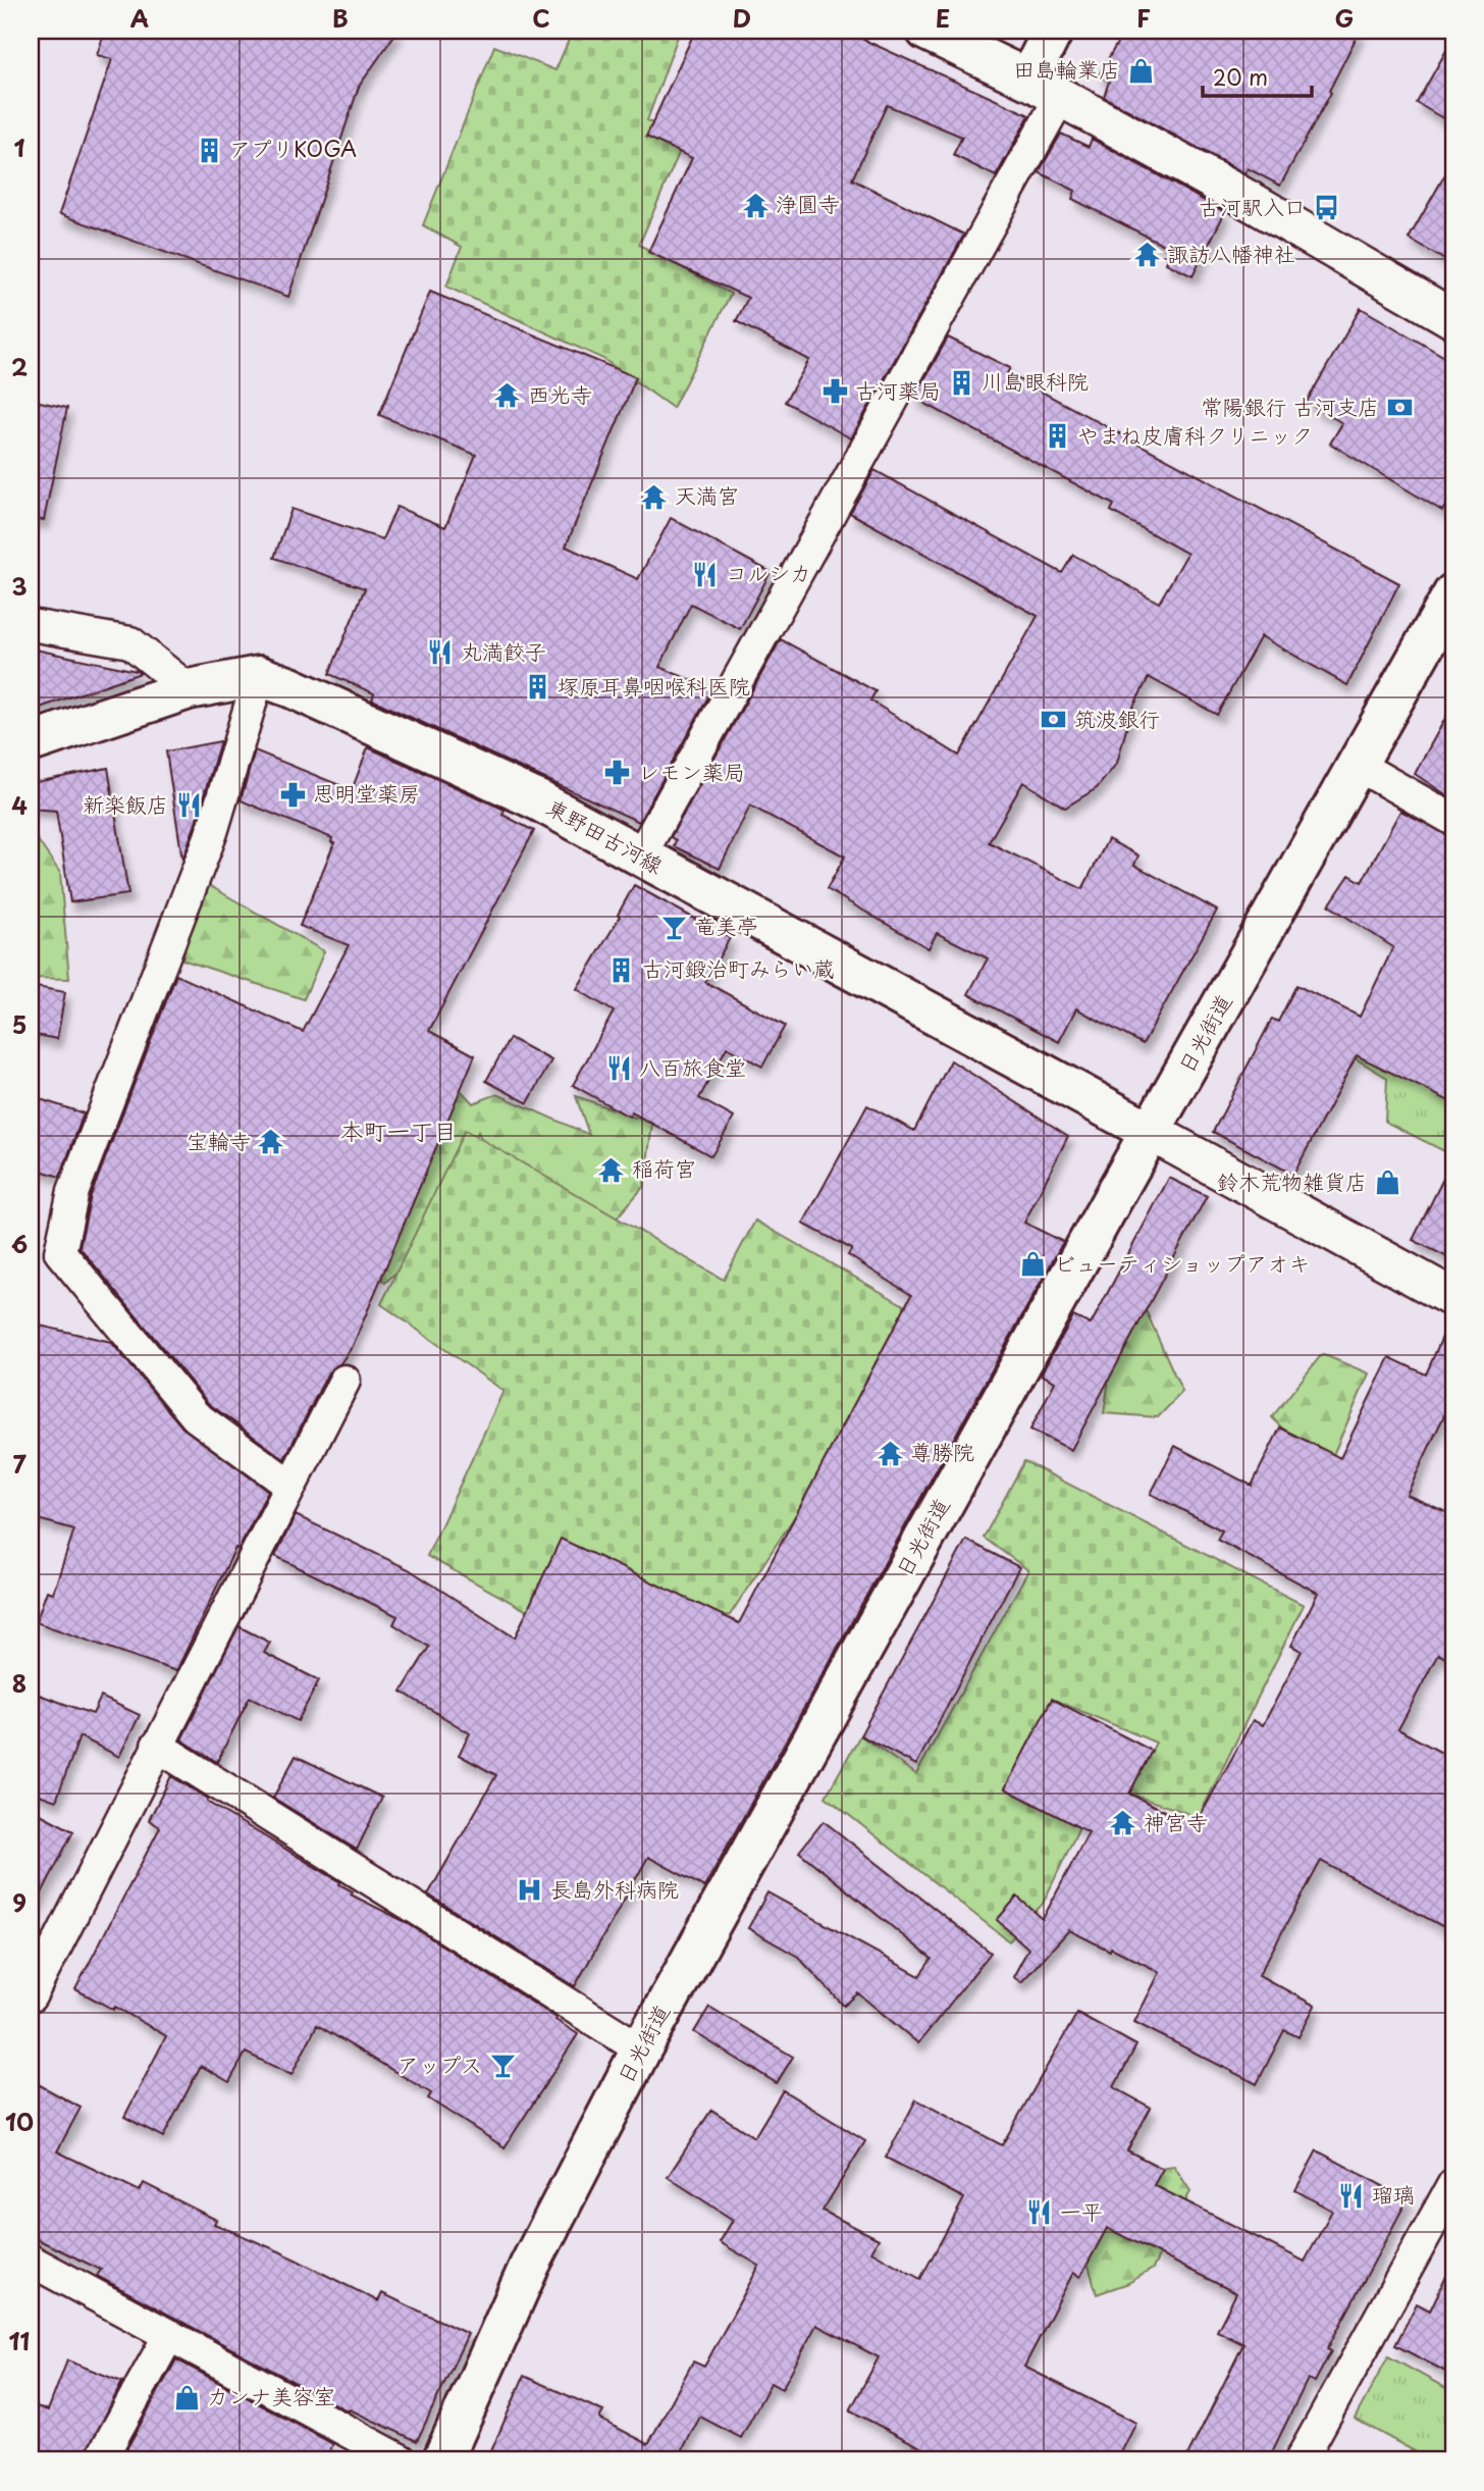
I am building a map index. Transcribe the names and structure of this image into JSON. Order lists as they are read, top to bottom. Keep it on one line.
{"streets":{"main road":["東野田古河線","日光街道"]},"crossings":[["東野田古河線","日光街道"]],"districts":["本町一丁目"],"places":{"shop":["田島輪業店","鈴木荒物雑貨店","ビューティショップアオキ","カンナ美容室"],"building":["アプリKOGA","川島眼科院","やまね皮膚科クリニック","塚原耳鼻咽喉科医院","古河鍛治町みらい蔵"],"temple":["浄圓寺","諏訪八幡神社","西光寺","天満宮","宝輪寺","稲荷宮","尊勝院","神宮寺"],"bus stop":["古河駅入口"],"pharmacy":["古河薬局","レモン薬局","思明堂薬房"],"bank":["常陽銀行 古河支店","筑波銀行"],"restaurant":["コルシカ","丸満餃子","新楽飯店","八百旅食堂","瑠璃","一平"],"bar":["竜美亭","アップス"],"hospital":["長島外科病院"]},"scale_bar":"20 m","grid":{"columns":["A","B","C","D","E","F","G"],"rows":["1","2","3","4","5","6","7","8","9","10","11"]}}
